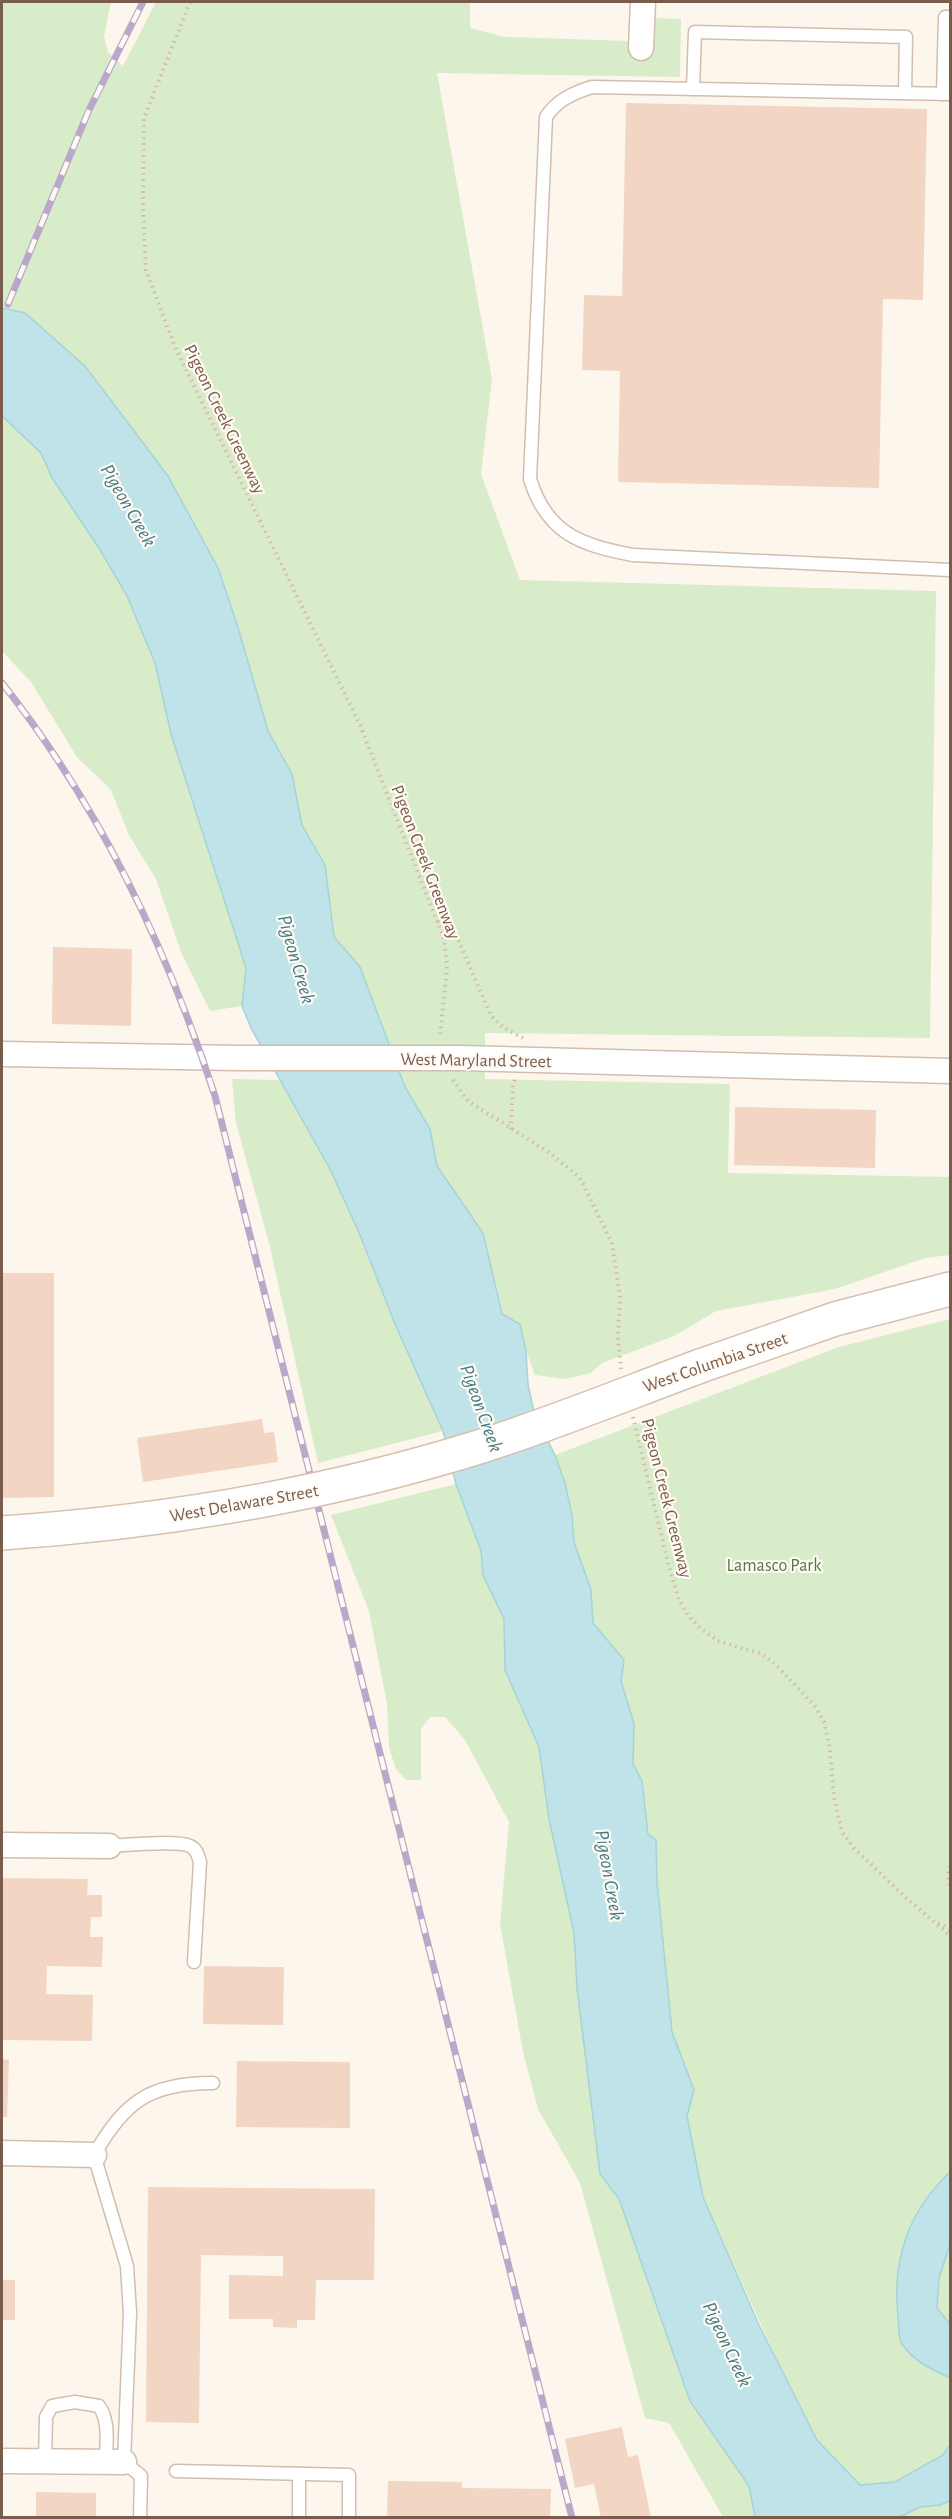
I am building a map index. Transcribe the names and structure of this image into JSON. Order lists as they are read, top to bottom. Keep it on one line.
{"streets":{"main road":["West Columbia Street","West Delaware Street"],"street":["West Maryland Street"],"path":["Pigeon Creek Greenway"]},"crossings":[["West Columbia Street","West Delaware Street"]],"water":["Pigeon Creek"],"parks":["Lamasco Park"]}
